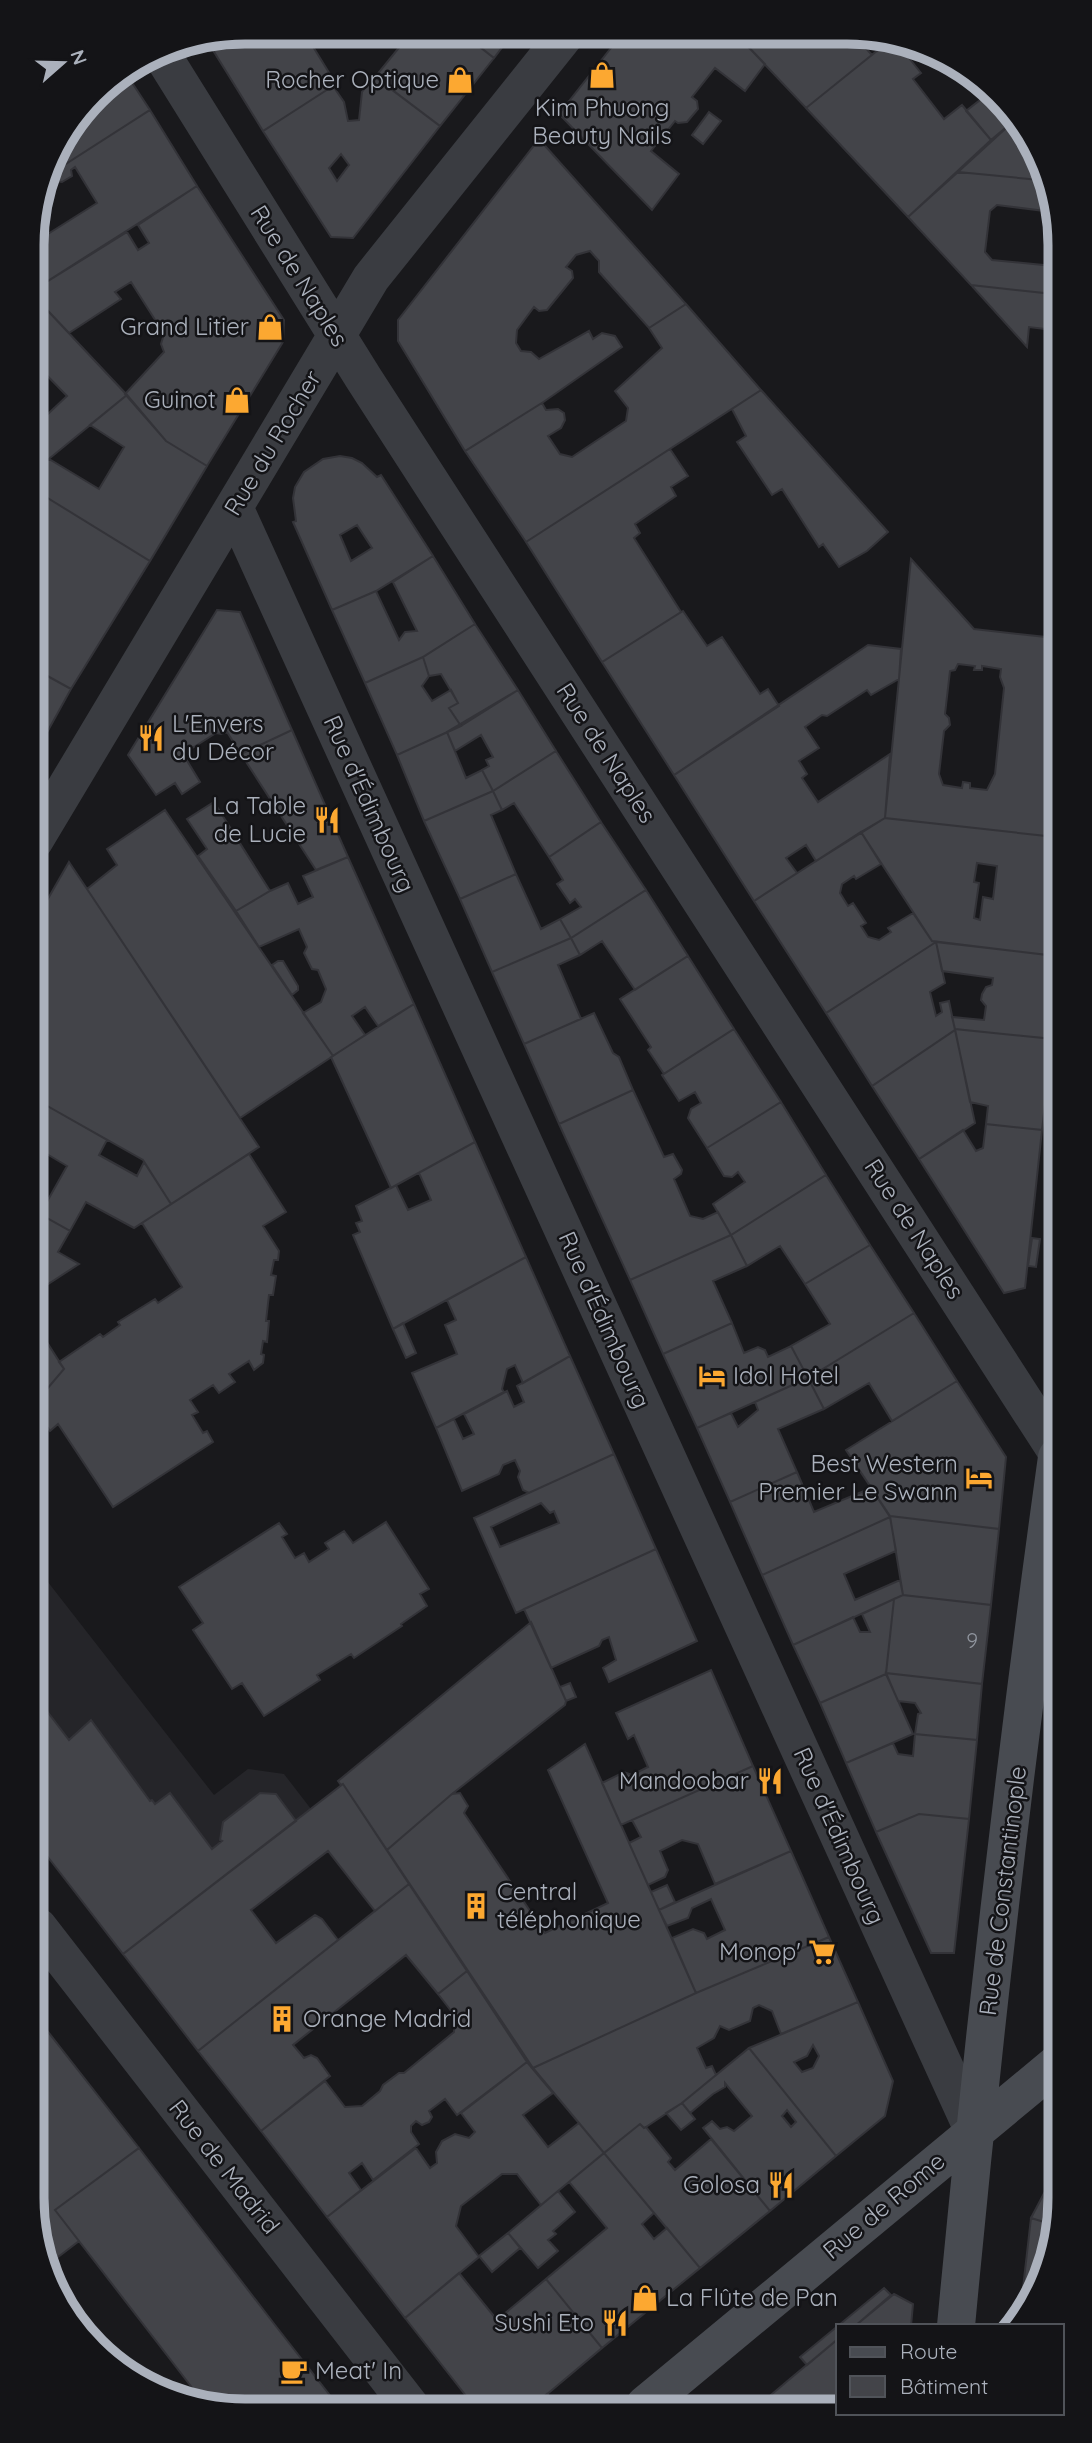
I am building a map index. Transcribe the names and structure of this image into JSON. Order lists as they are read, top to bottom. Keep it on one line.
{"streets":{"main road":["Rue de Constantinople","Rue de Rome"],"street":["Rue de Naples","Rue du Rocher","Rue d'Édimbourg","Rue de Madrid"]},"crossings":[["Rue de Naples","Rue du Rocher"],["Rue du Rocher","Rue d'Édimbourg"],["Rue d'Édimbourg","Rue de Constantinople"],["Rue d'Édimbourg","Rue de Rome"],["Rue de Constantinople","Rue de Rome"]],"places":{"shop":["Kim Phuong Beauty Nails","Rocher Optique","Grand Litier","Guinot","La Flûte de Pan"],"restaurant":["L'Envers du Décor","La Table de Lucie","Mandoobar","Golosa","Sushi Eto"],"hotel":["Idol Hotel","Best Western Premier Le Swann"],"building":["Central téléphonique","Orange Madrid"],"supermarket":["Monop'"],"cafe":["Meat' In"]},"house_numbers":["9"],"legend":["Route","Bâtiment"],"north":"right"}
